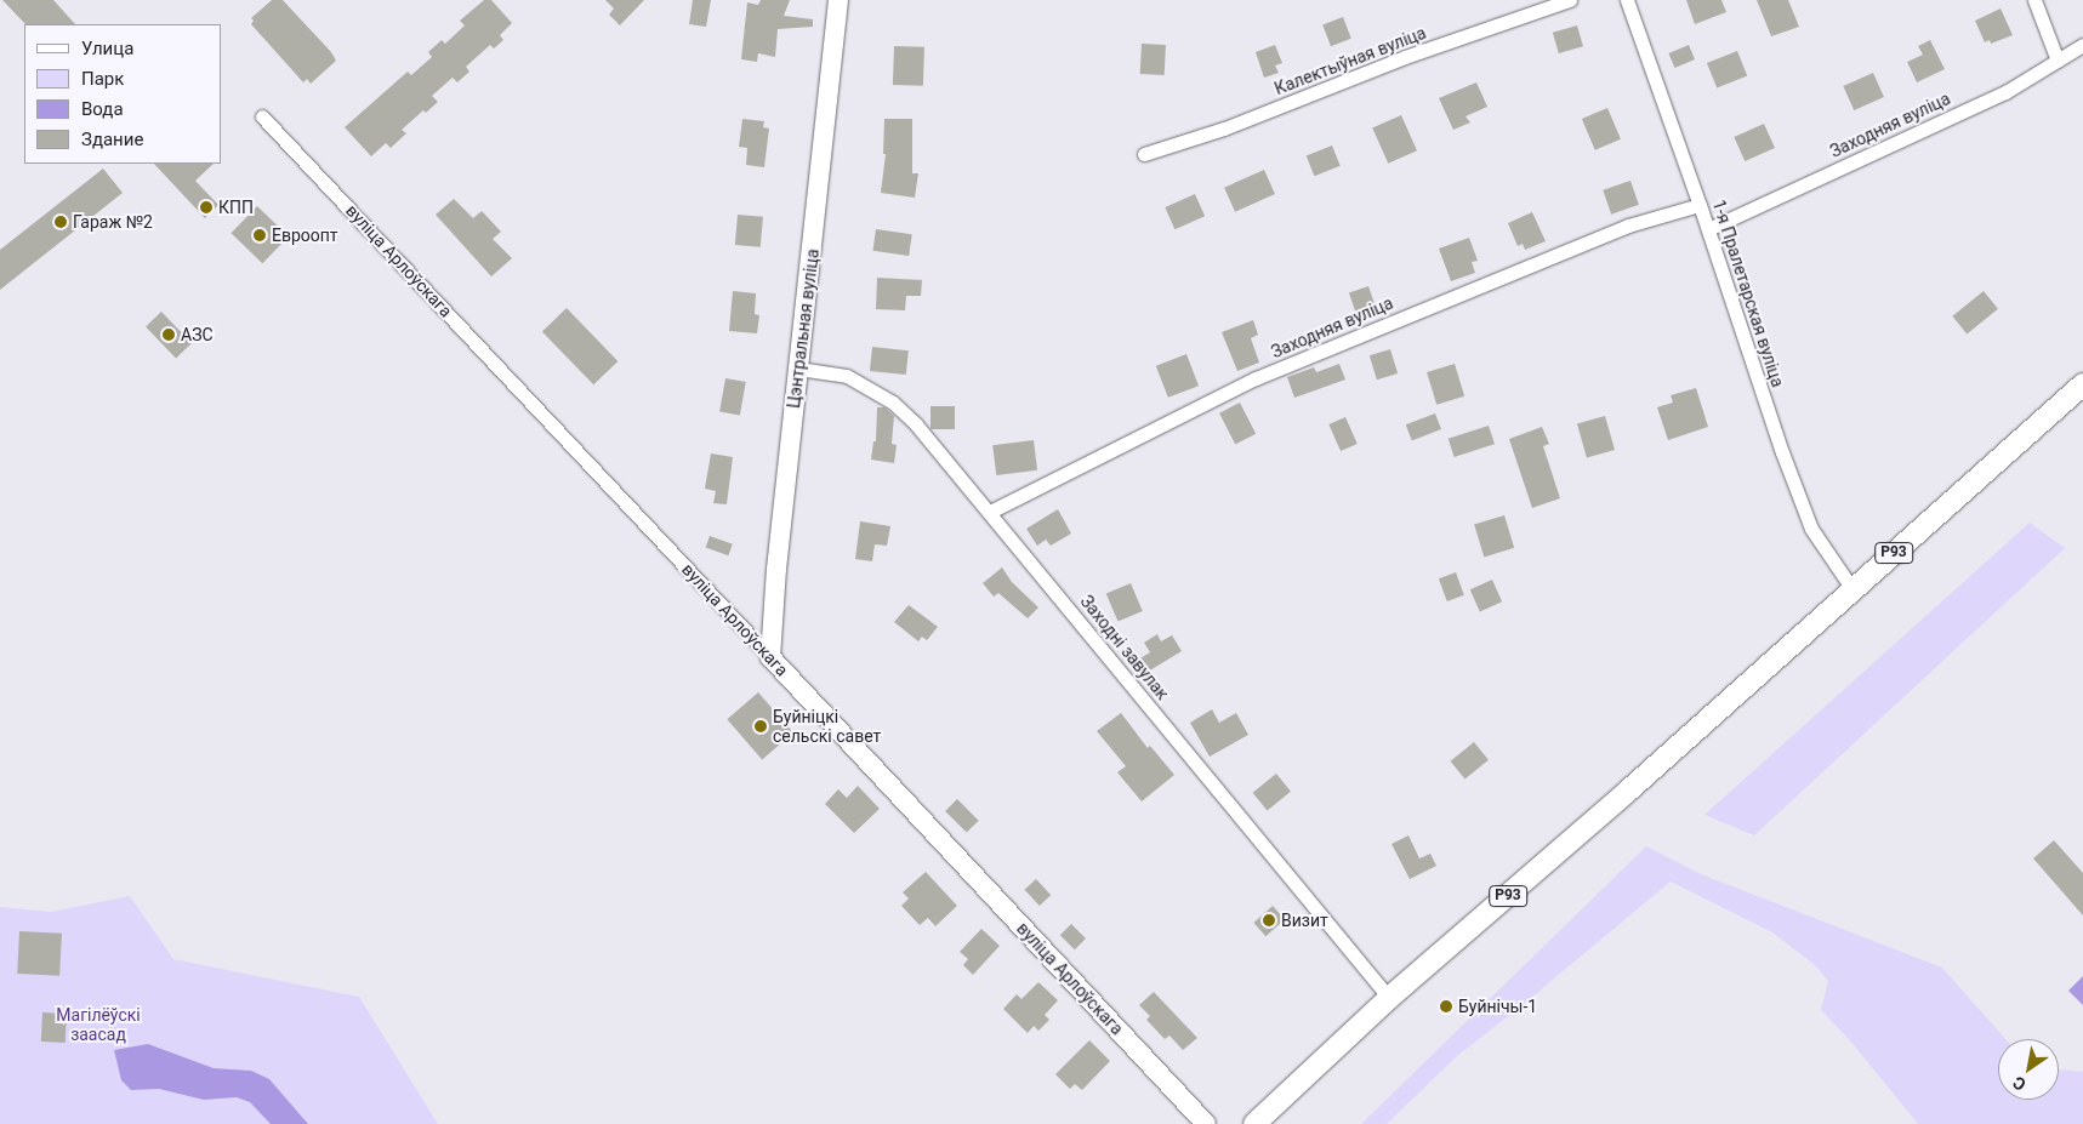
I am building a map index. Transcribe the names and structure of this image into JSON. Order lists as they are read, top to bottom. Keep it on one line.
{"streets":{"main road":["Р93"],"street":["Калектыўная вуліца","Заходняя вуліца","вуліца Арлоўскага","1-я Пралетарская вуліца","Цэнтральная вуліца","Заходні завулак"]},"crossings":[["Заходняя вуліца","1-я Пралетарская вуліца"],["Заходняя вуліца","Заходні завулак"],["вуліца Арлоўскага","Цэнтральная вуліца"],["1-я Пралетарская вуліца","Р93"],["Цэнтральная вуліца","Заходні завулак"],["Р93","Заходні завулак"]],"parks":["Магілёўскі заасад"],"places":["КПП","Гараж №2","Евроопт","АЗС","Буйніцкі сельскі савет","Визит","Буйнічы-1"],"legend":["Улица","Парк","Вода","Здание"],"north":"bottom left"}
